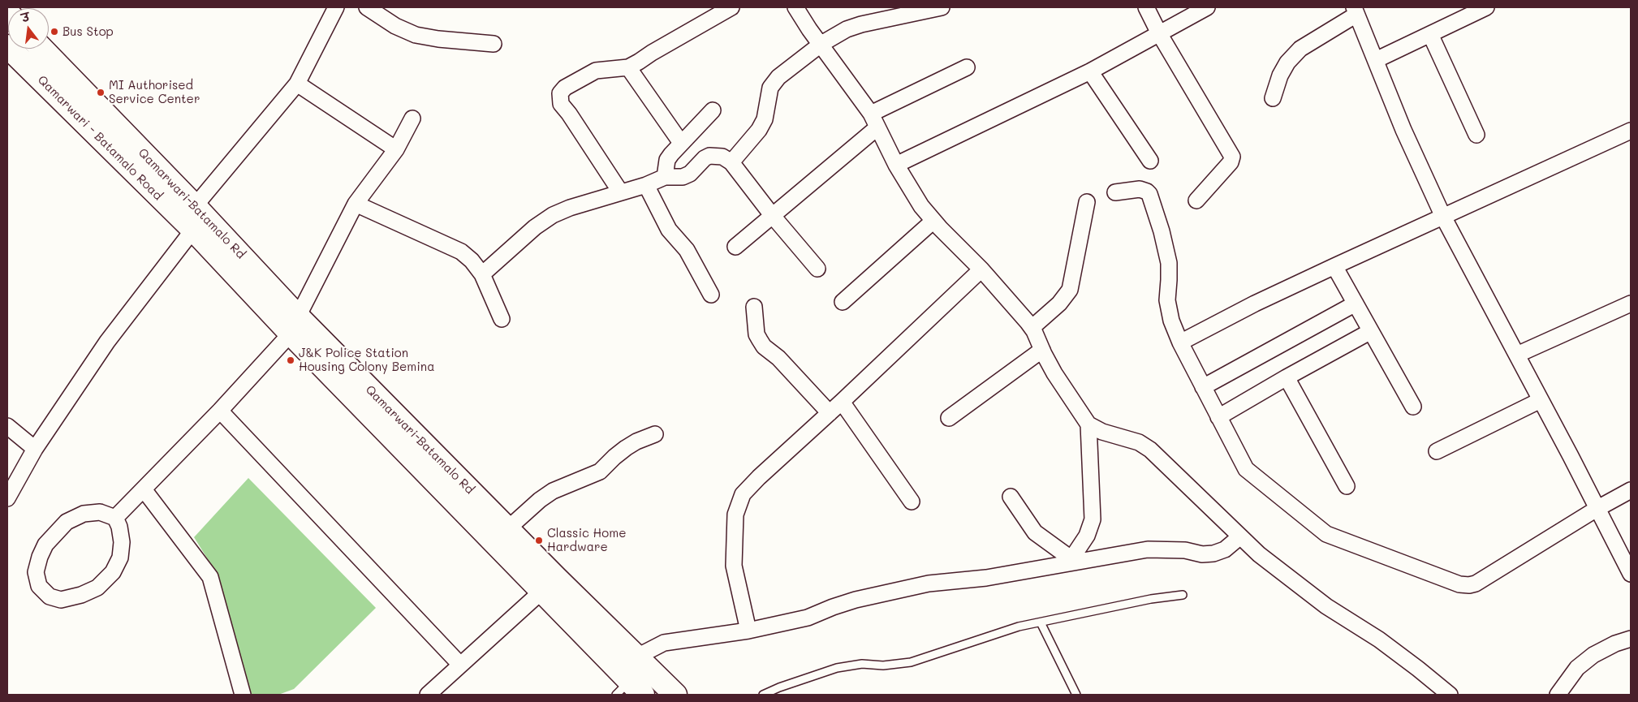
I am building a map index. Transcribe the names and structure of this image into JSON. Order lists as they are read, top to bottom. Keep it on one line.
{"streets":{"main road":["Qamarwari - Batamalo Road","Qamarwari-Batamalo Rd"]},"crossings":[["Qamarwari - Batamalo Road","Qamarwari-Batamalo Rd"]],"places":["Bus Stop","MI Authorised Service Center","J&K Police Station Housing Colony Bemina","Classic Home Hardware"],"north":"top"}
